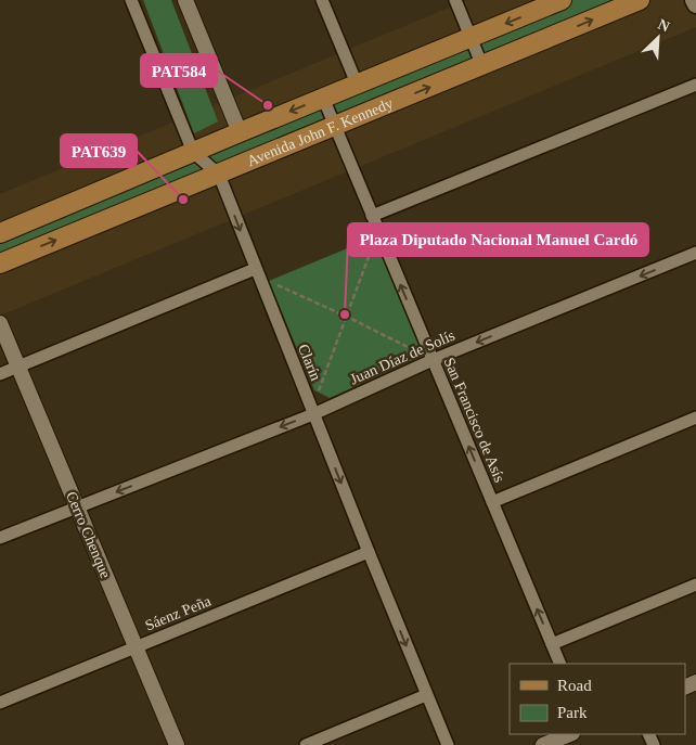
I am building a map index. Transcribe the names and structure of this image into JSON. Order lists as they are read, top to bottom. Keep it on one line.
{"streets":{"main road":["Avenida John F. Kennedy"],"street":["Juan Díaz de Solís","Clarín","San Francisco de Asís","Cerro Chenque","Sáenz Peña"]},"crossings":[["Avenida John F. Kennedy","Clarín"],["Avenida John F. Kennedy","San Francisco de Asís"],["Juan Díaz de Solís","Clarín"],["Juan Díaz de Solís","San Francisco de Asís"],["Juan Díaz de Solís","Cerro Chenque"],["Clarín","Sáenz Peña"],["Cerro Chenque","Sáenz Peña"]],"one_way":["Juan Díaz de Solís","Clarín","San Francisco de Asís"],"places":["PAT584","PAT639","Plaza Diputado Nacional Manuel Cardó"],"legend":["Road","Park"],"north":"top right"}
